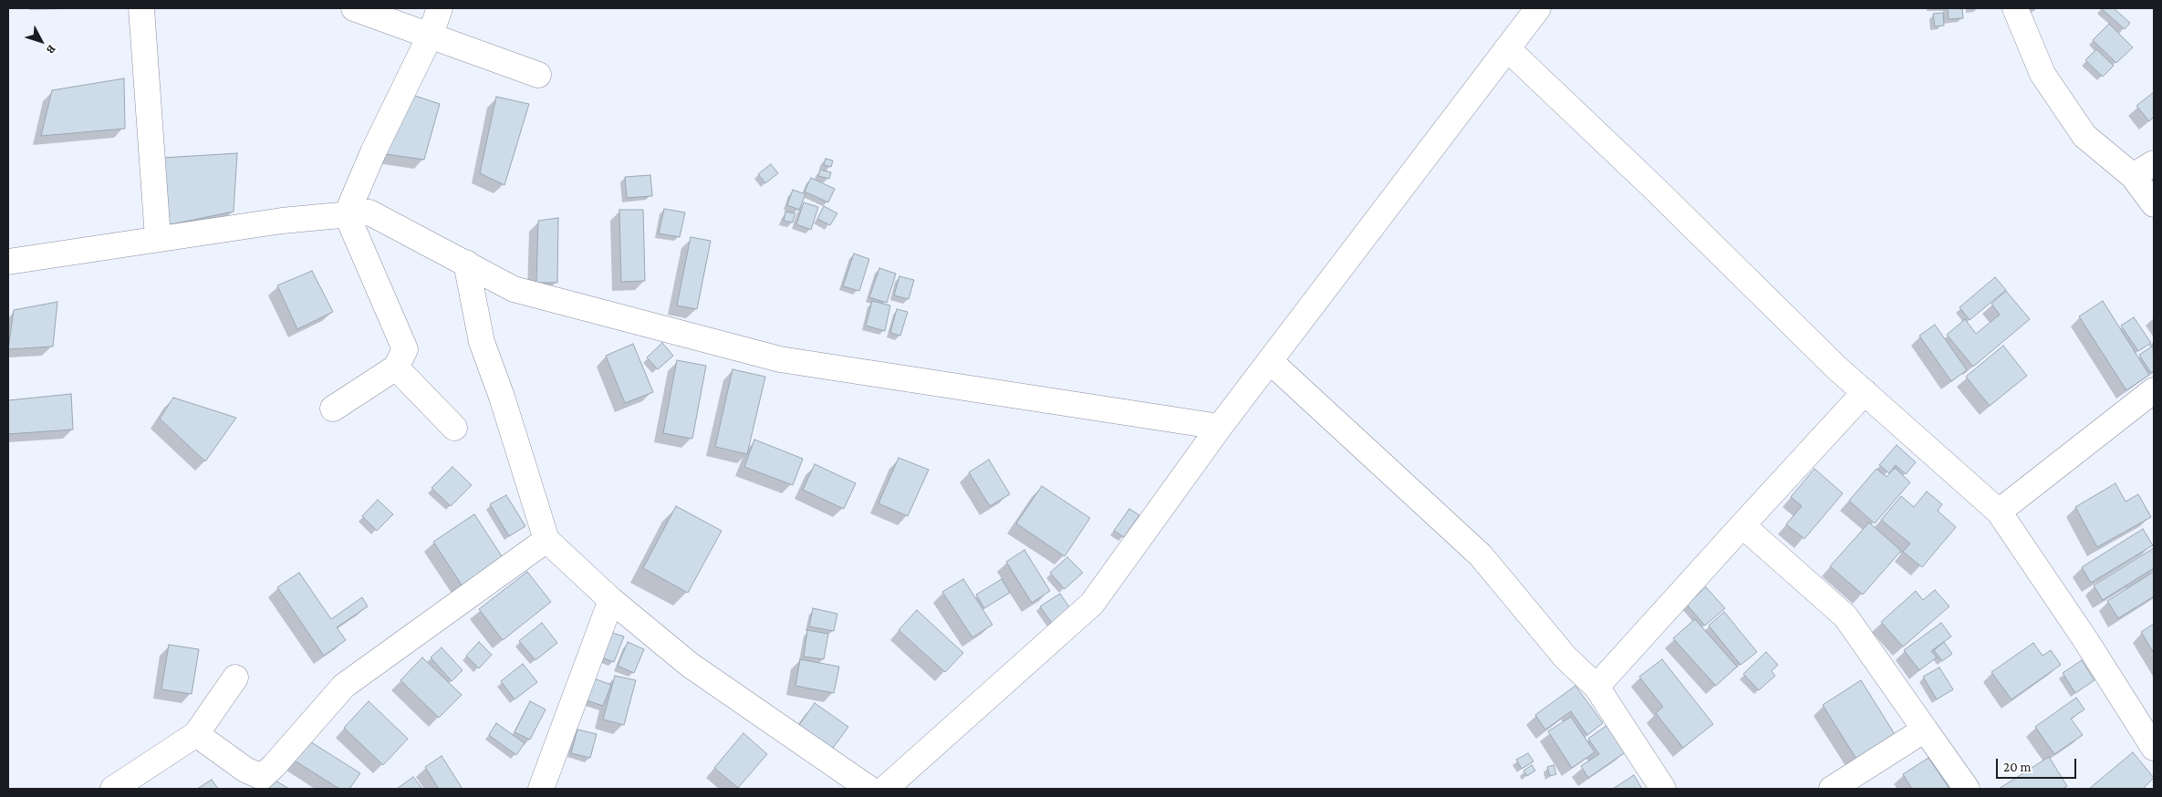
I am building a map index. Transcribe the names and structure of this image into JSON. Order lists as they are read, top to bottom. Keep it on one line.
{"scale_bar":"20 m","north":"bottom right"}
